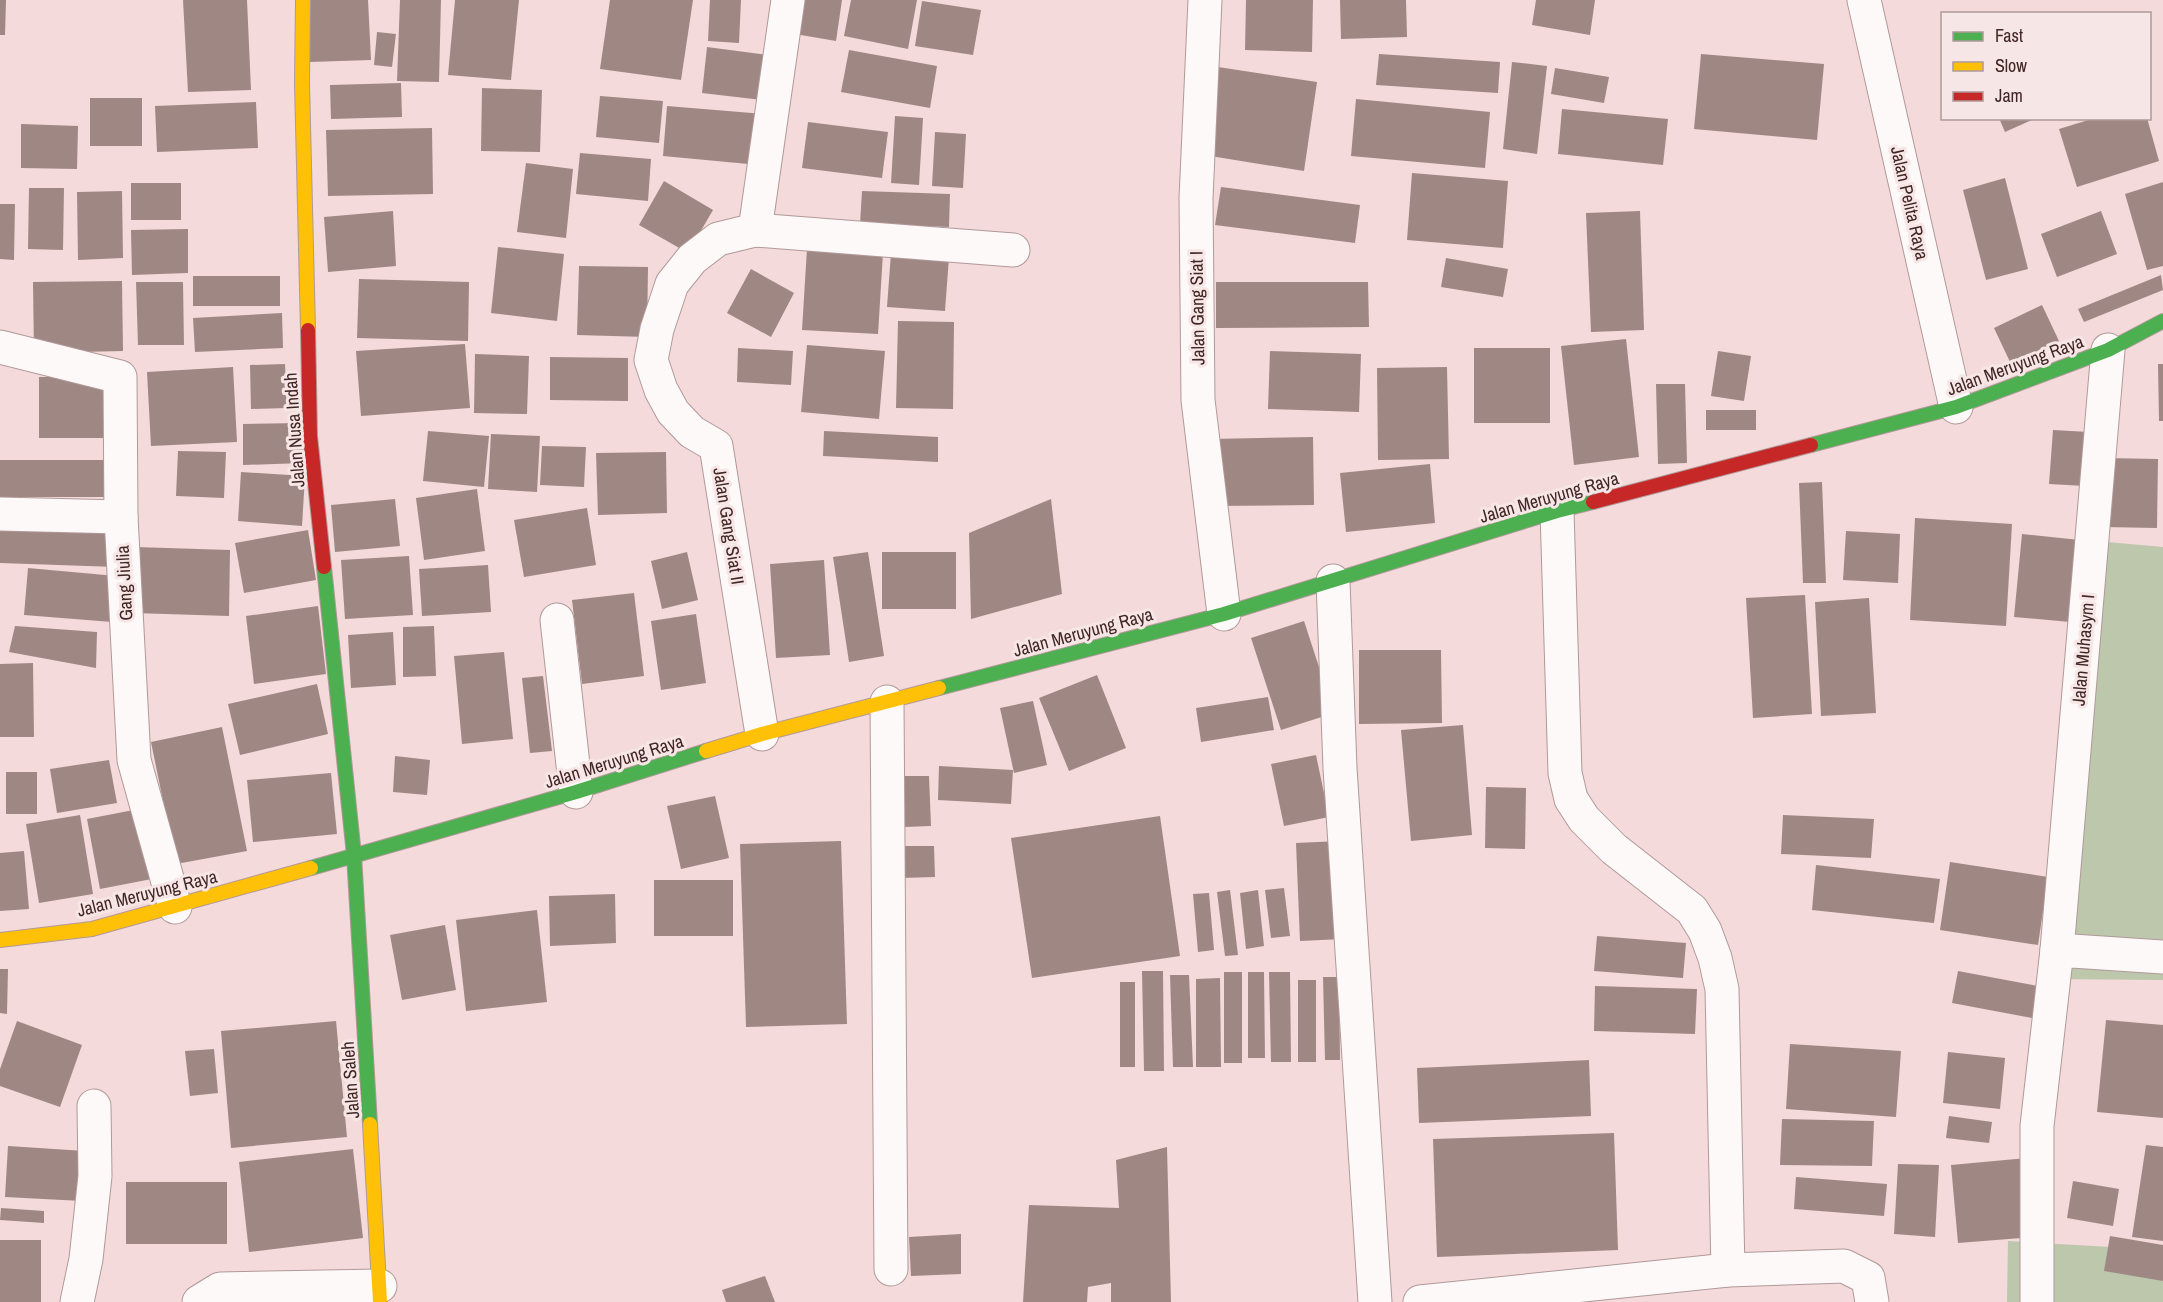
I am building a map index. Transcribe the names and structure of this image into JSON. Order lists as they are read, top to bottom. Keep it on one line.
{"streets":{"main road":["Jalan Meruyung Raya","Jalan Nusa Indah","Jalan Saleh"],"street":["Jalan Pelita Raya","Jalan Gang Siat I","Jalan Gang Siat II","Gang Jiulia","Jalan Muhasym I"]},"crossings":[["Jalan Pelita Raya","Jalan Meruyung Raya"],["Jalan Gang Siat I","Jalan Meruyung Raya"],["Jalan Meruyung Raya","Jalan Nusa Indah"],["Jalan Meruyung Raya","Jalan Gang Siat II"],["Jalan Meruyung Raya","Gang Jiulia"],["Jalan Meruyung Raya","Jalan Muhasym I"],["Jalan Meruyung Raya","Jalan Saleh"],["Jalan Nusa Indah","Jalan Saleh"]],"legend":["Fast","Slow","Jam"]}
